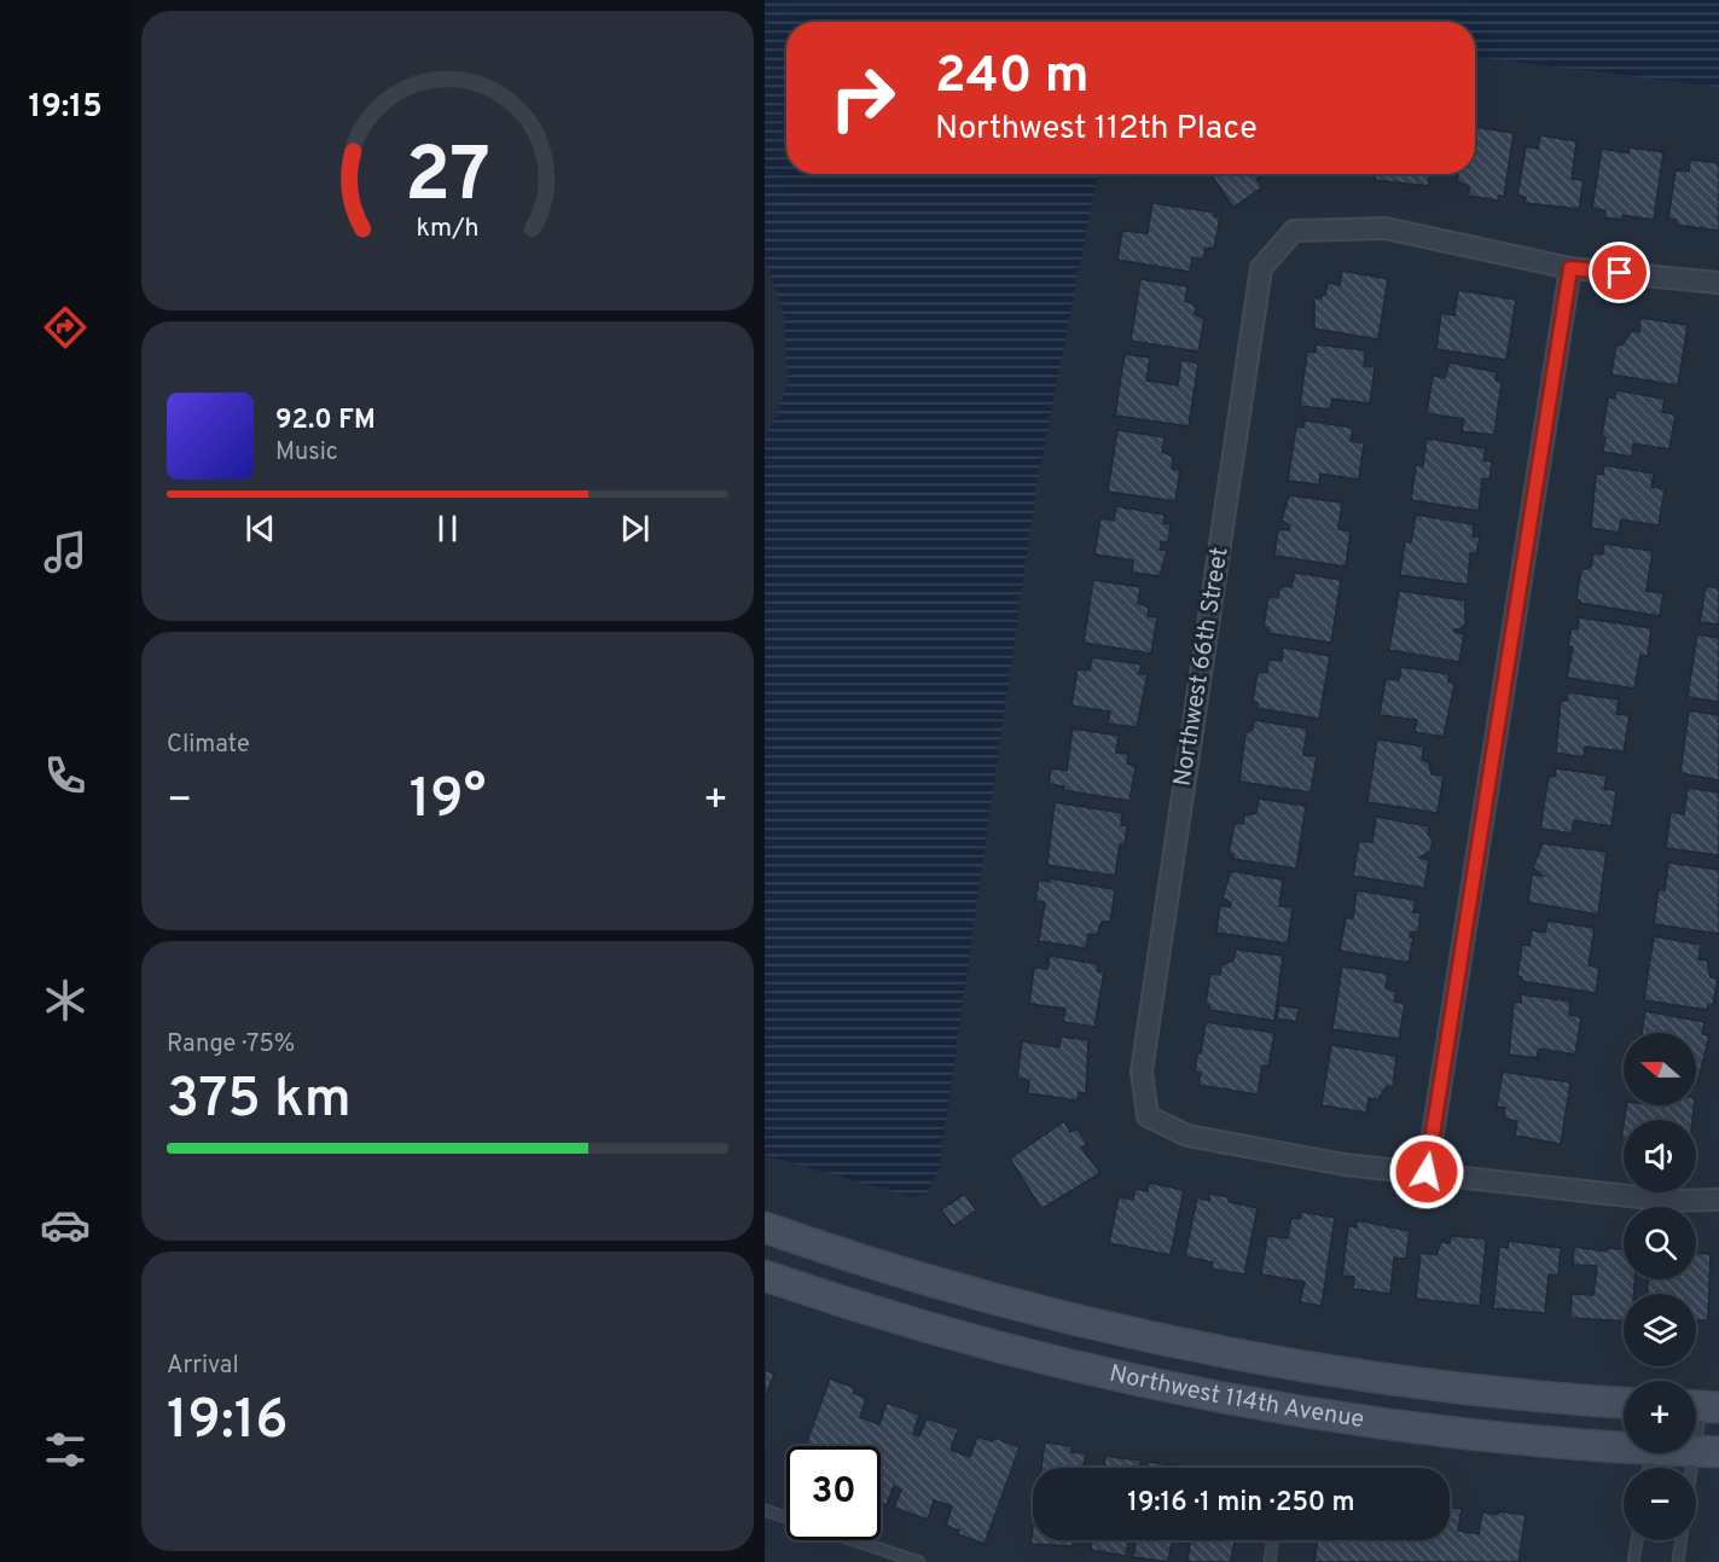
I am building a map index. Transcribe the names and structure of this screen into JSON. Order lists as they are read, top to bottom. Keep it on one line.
{"streets":{"street":["Northwest 66th Street","Northwest 114th Avenue"]},"north":"left","page":{"tabs":"19:15","turn":["240 m","Northwest 112th Place"],"song":["92.0 FM","Music"],"tile":["Climate",["Range · 75%","375 km"],["Arrival","19:16"]],"heat":["−","19°","+"],"map_buttons":["+","−"],"limit":"30","trip":"19:16 · 1 min · 250 m","gauge":["27","km/h"]}}
